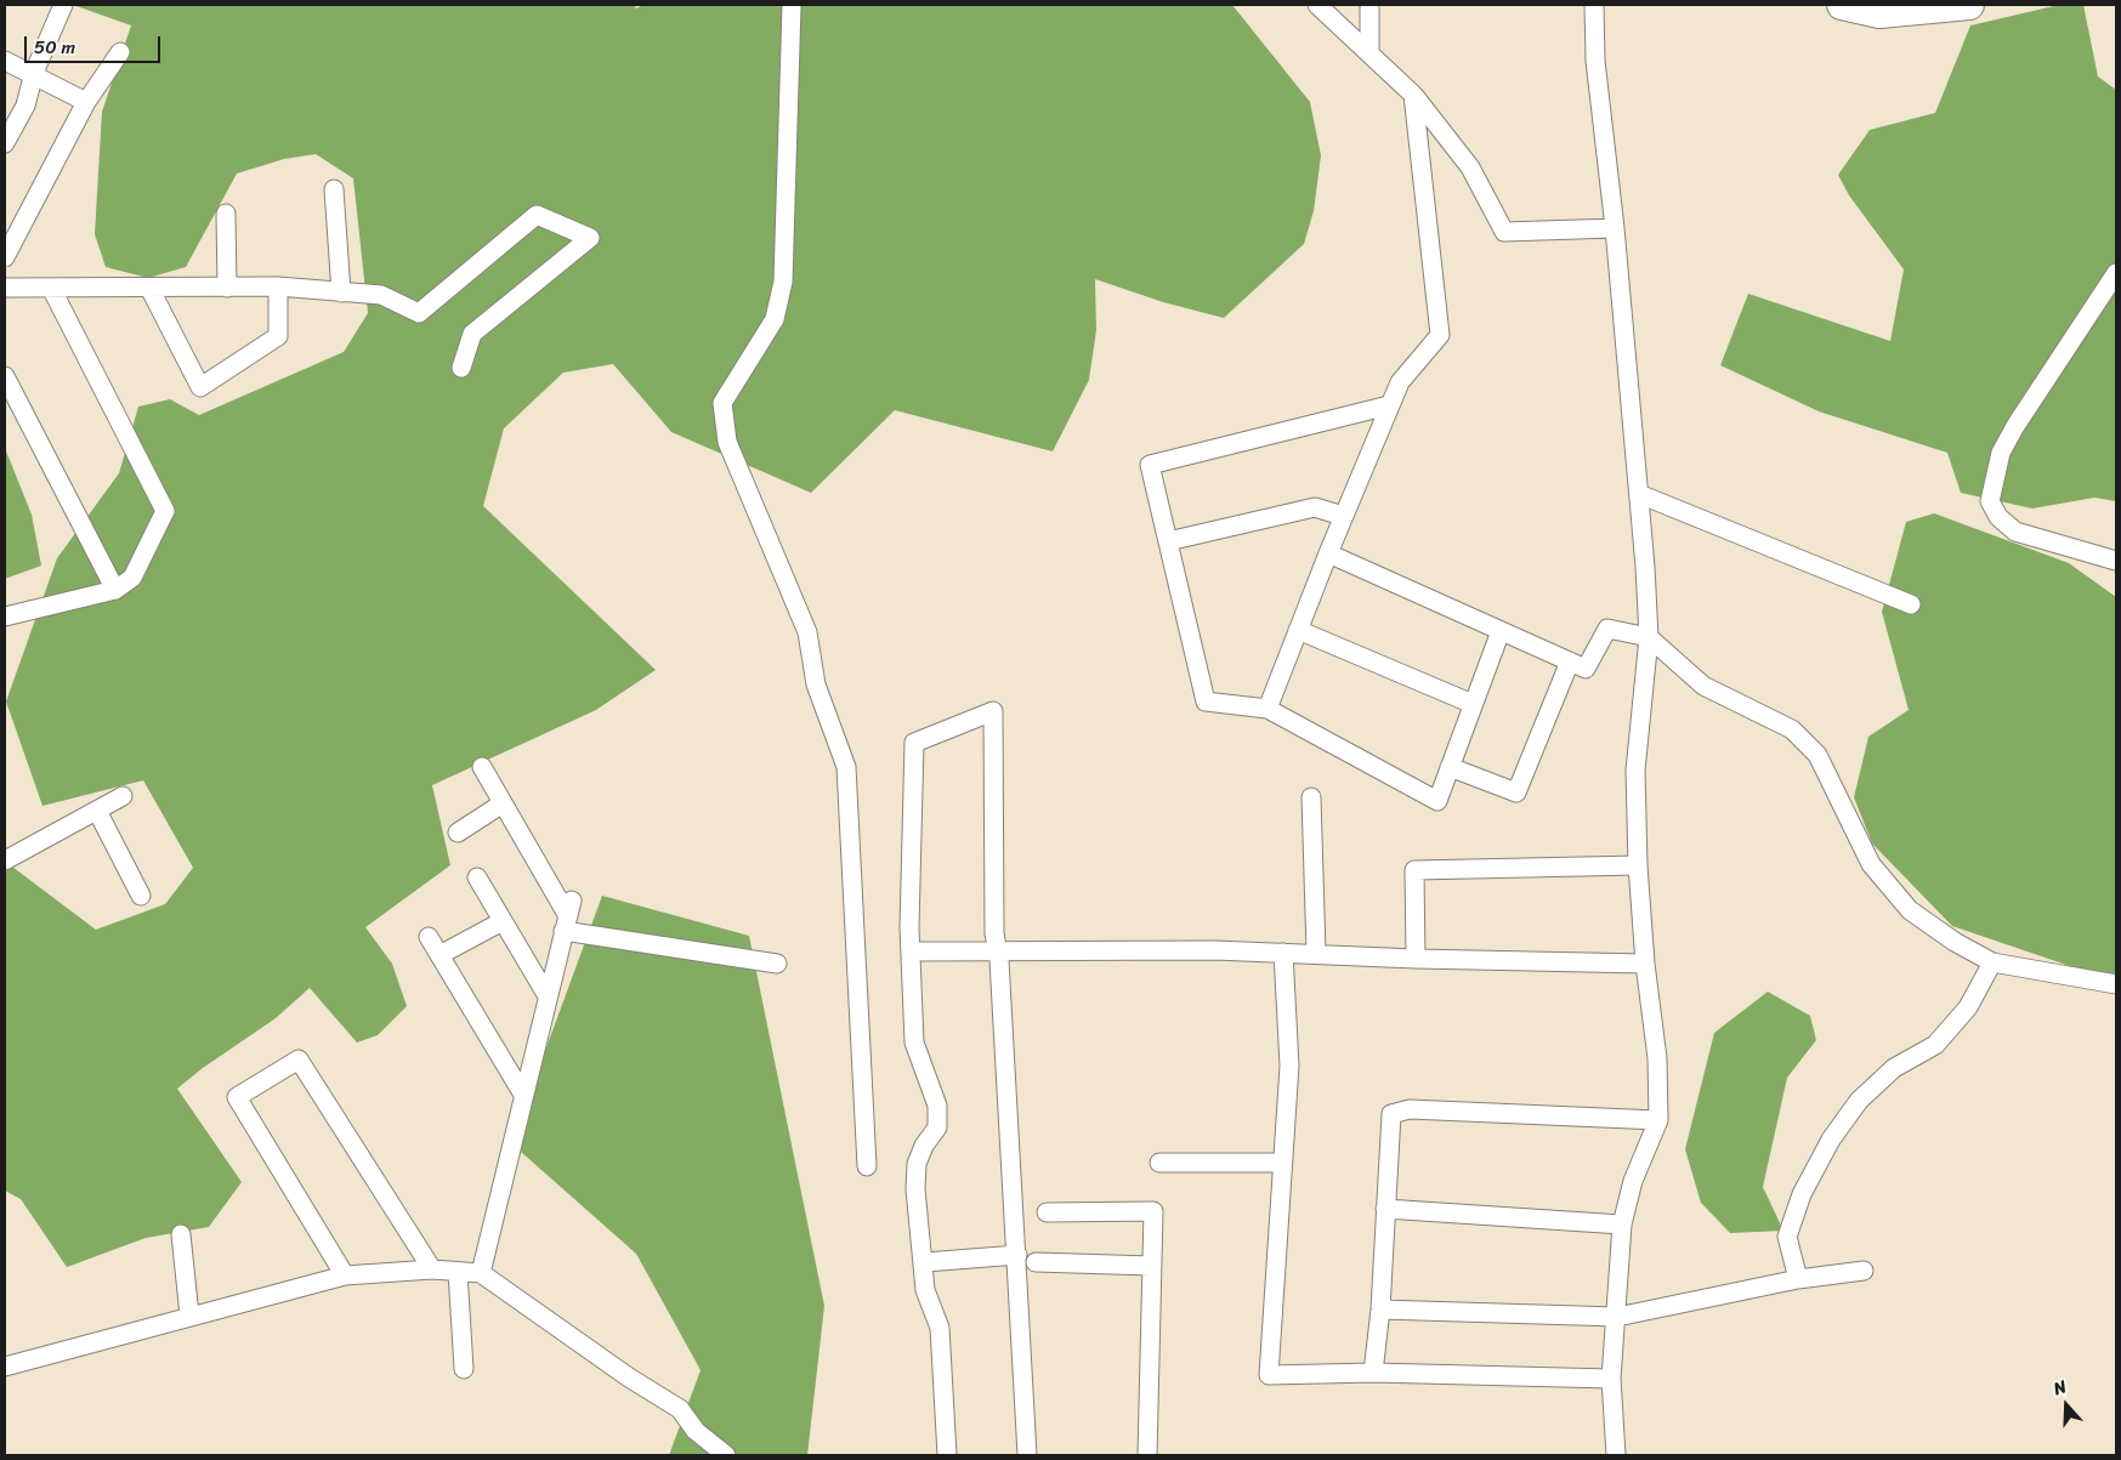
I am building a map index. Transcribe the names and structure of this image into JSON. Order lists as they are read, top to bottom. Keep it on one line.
{"scale_bar":"50 m","north":"top"}
